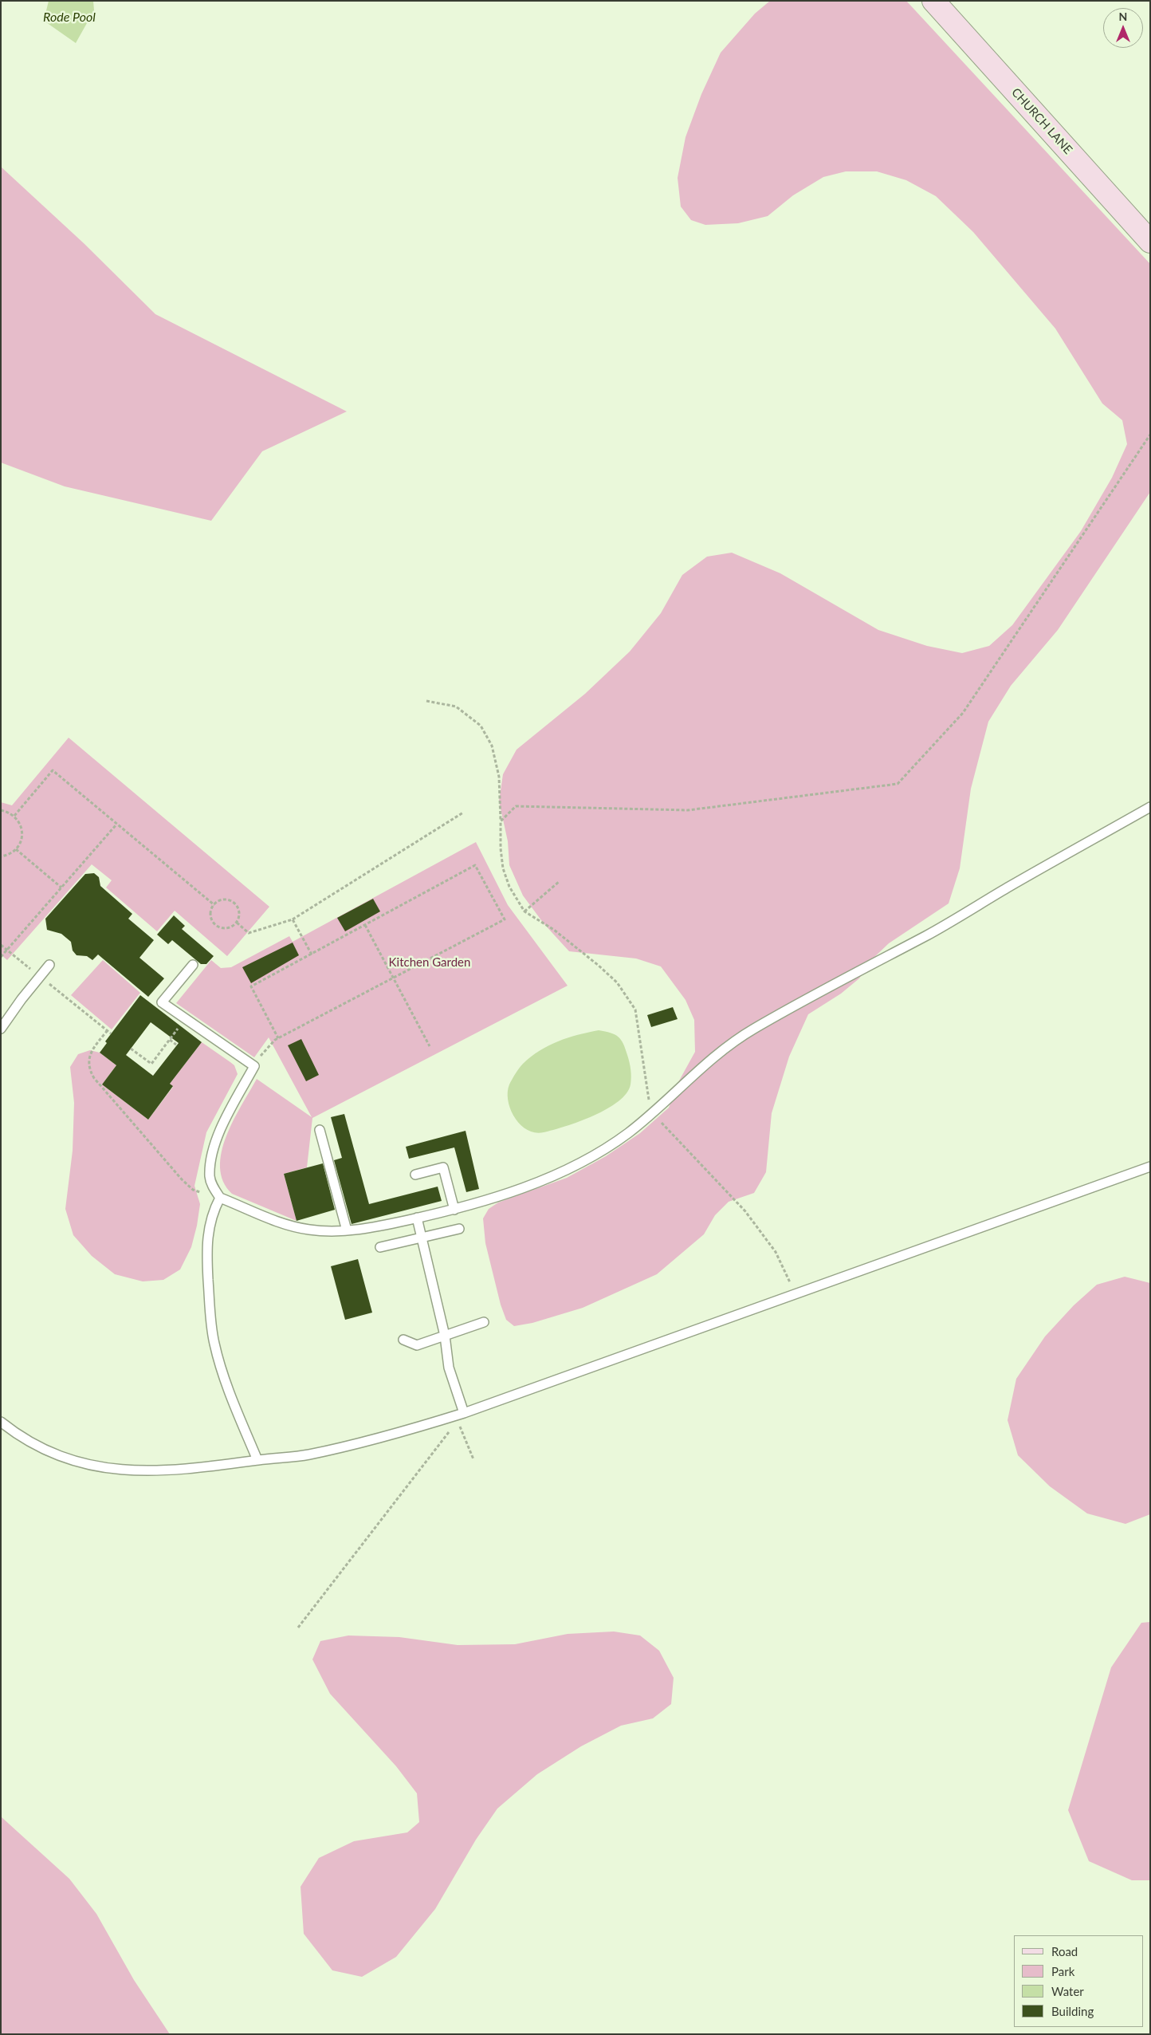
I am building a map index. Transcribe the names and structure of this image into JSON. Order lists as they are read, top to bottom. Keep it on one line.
{"streets":{"street":["CHURCH LANE"]},"water":["Rode Pool"],"parks":["Kitchen Garden"],"legend":["Road","Park","Water","Building"],"north":"top"}
